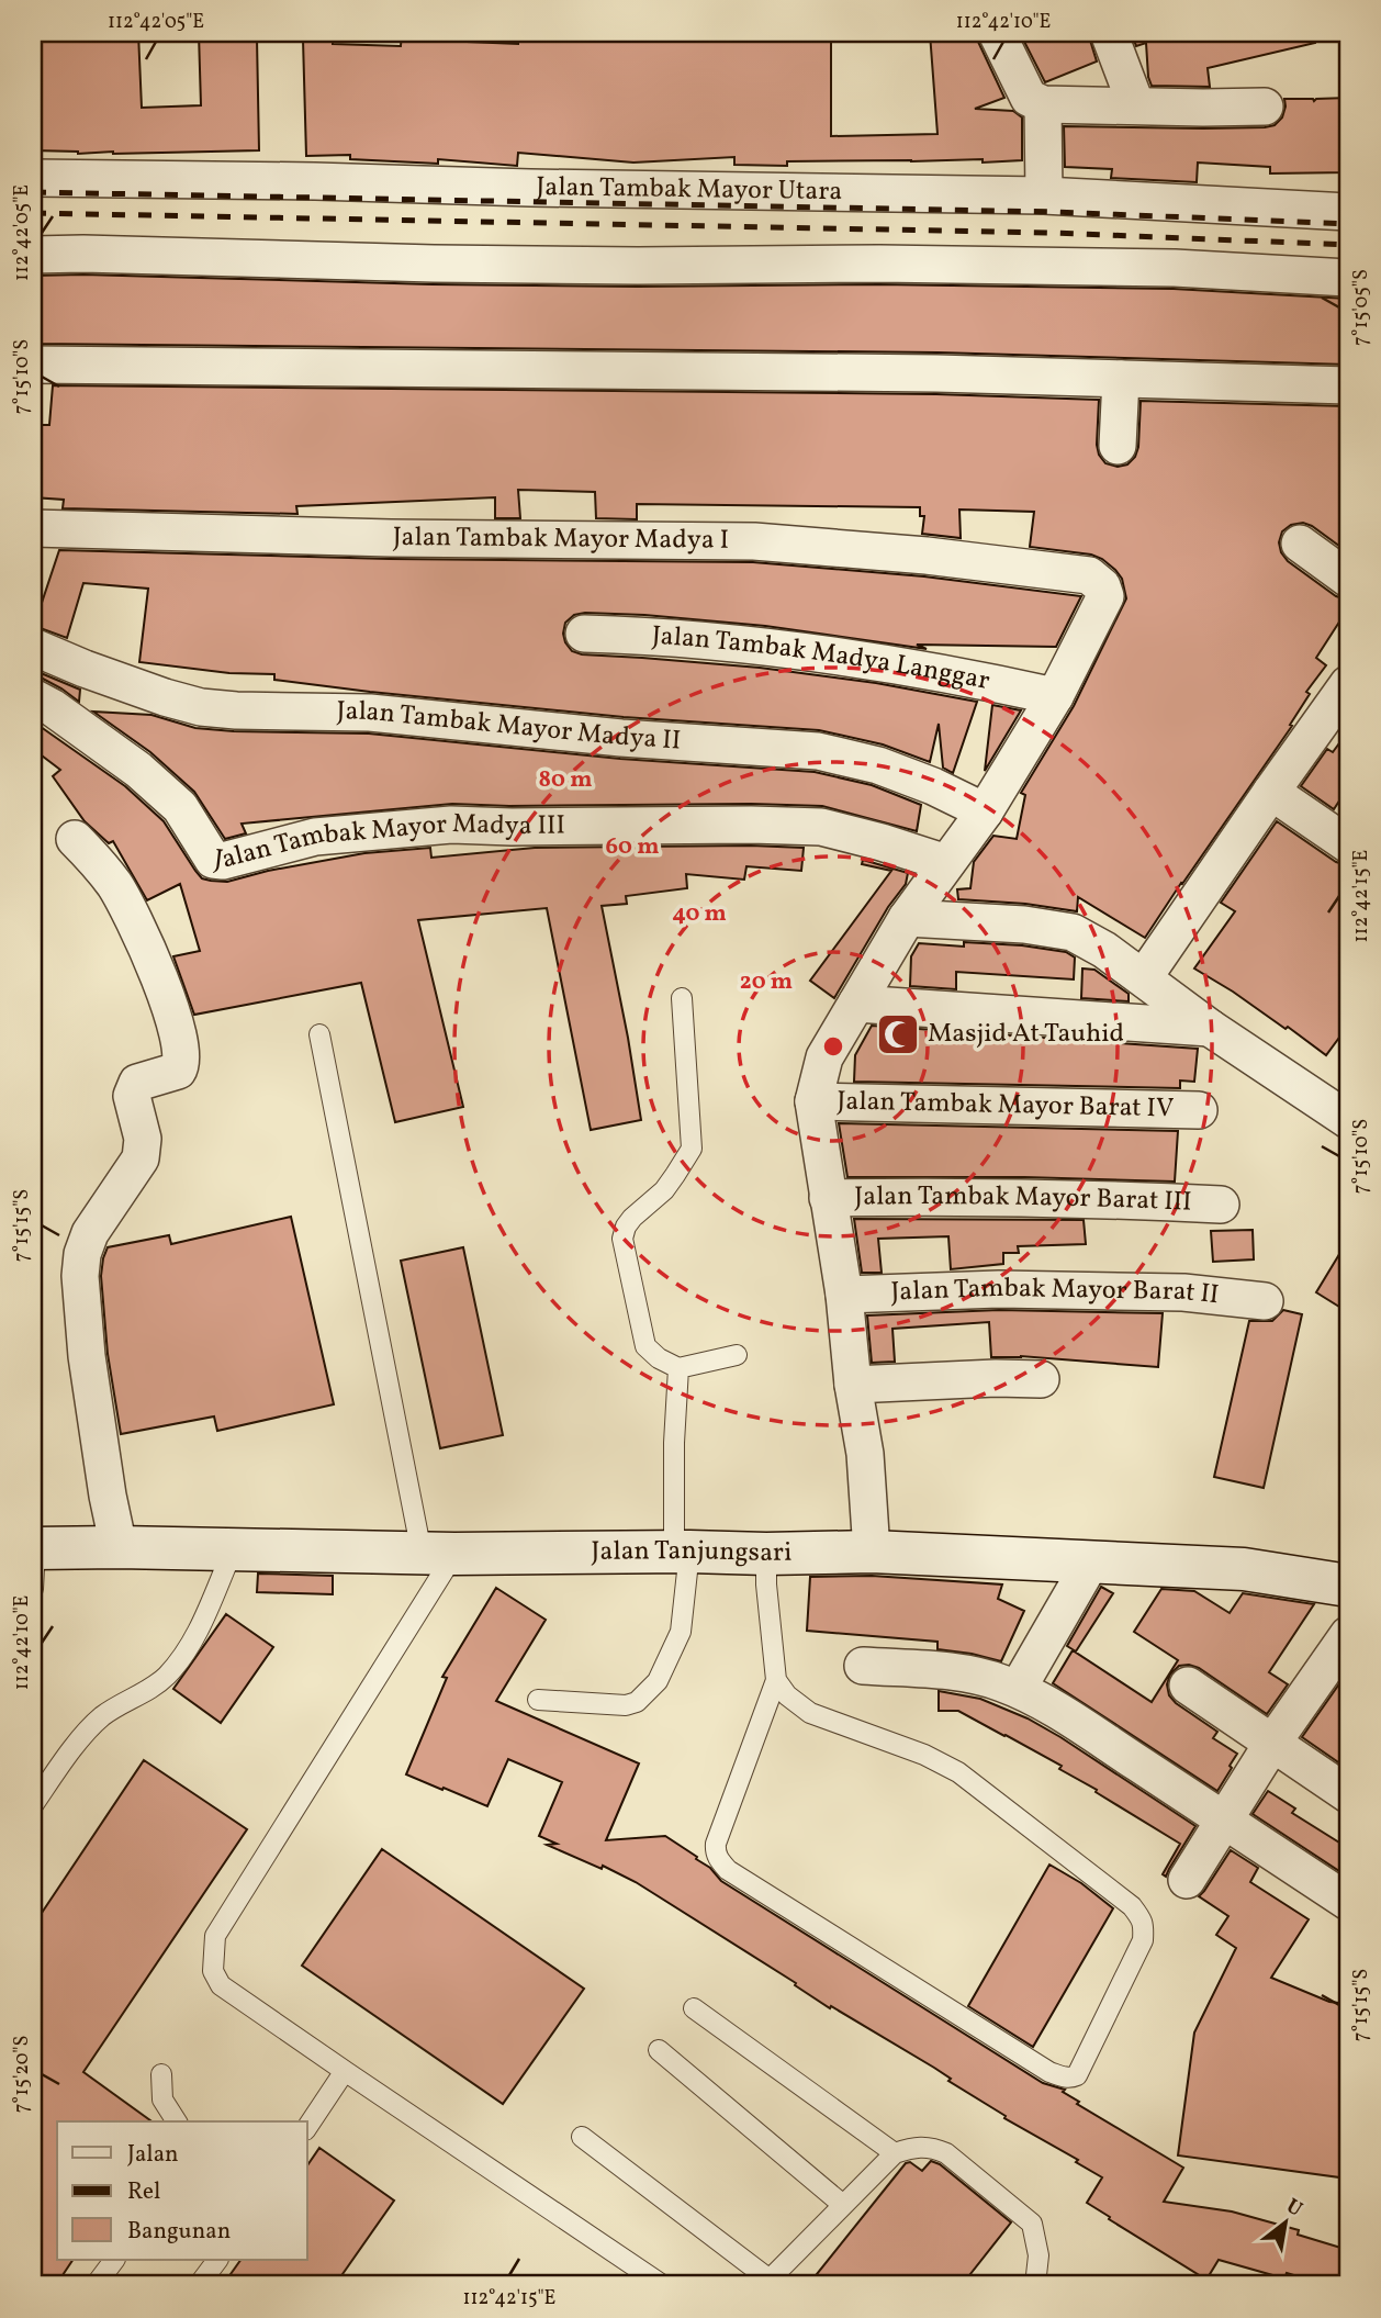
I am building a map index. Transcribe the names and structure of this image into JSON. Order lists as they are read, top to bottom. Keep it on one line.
{"streets":{"main road":["Jalan Tanjungsari"],"street":["Jalan Tambak Mayor Utara","Jalan Tambak Mayor Madya I","Jalan Tambak Madya Langgar","Jalan Tambak Mayor Madya II","Jalan Tambak Mayor Madya III","Jalan Tambak Mayor Barat IV","Jalan Tambak Mayor Barat III","Jalan Tambak Mayor Barat II"]},"crossings":[["Jalan Tambak Mayor Madya I","Jalan Tambak Madya Langgar"]],"places":{"mosque":["Masjid At Tauhid"]},"legend":["Jalan","Rel","Bangunan"],"north":"top right","coordinates":["112°42'05\"E","112°42'10\"E","7°15'05\"S","7°15'10\"S","112°42'15\"E","7°15'15\"S","7°15'20\"S"],"rings":["80 m","60 m","40 m","20 m"]}
